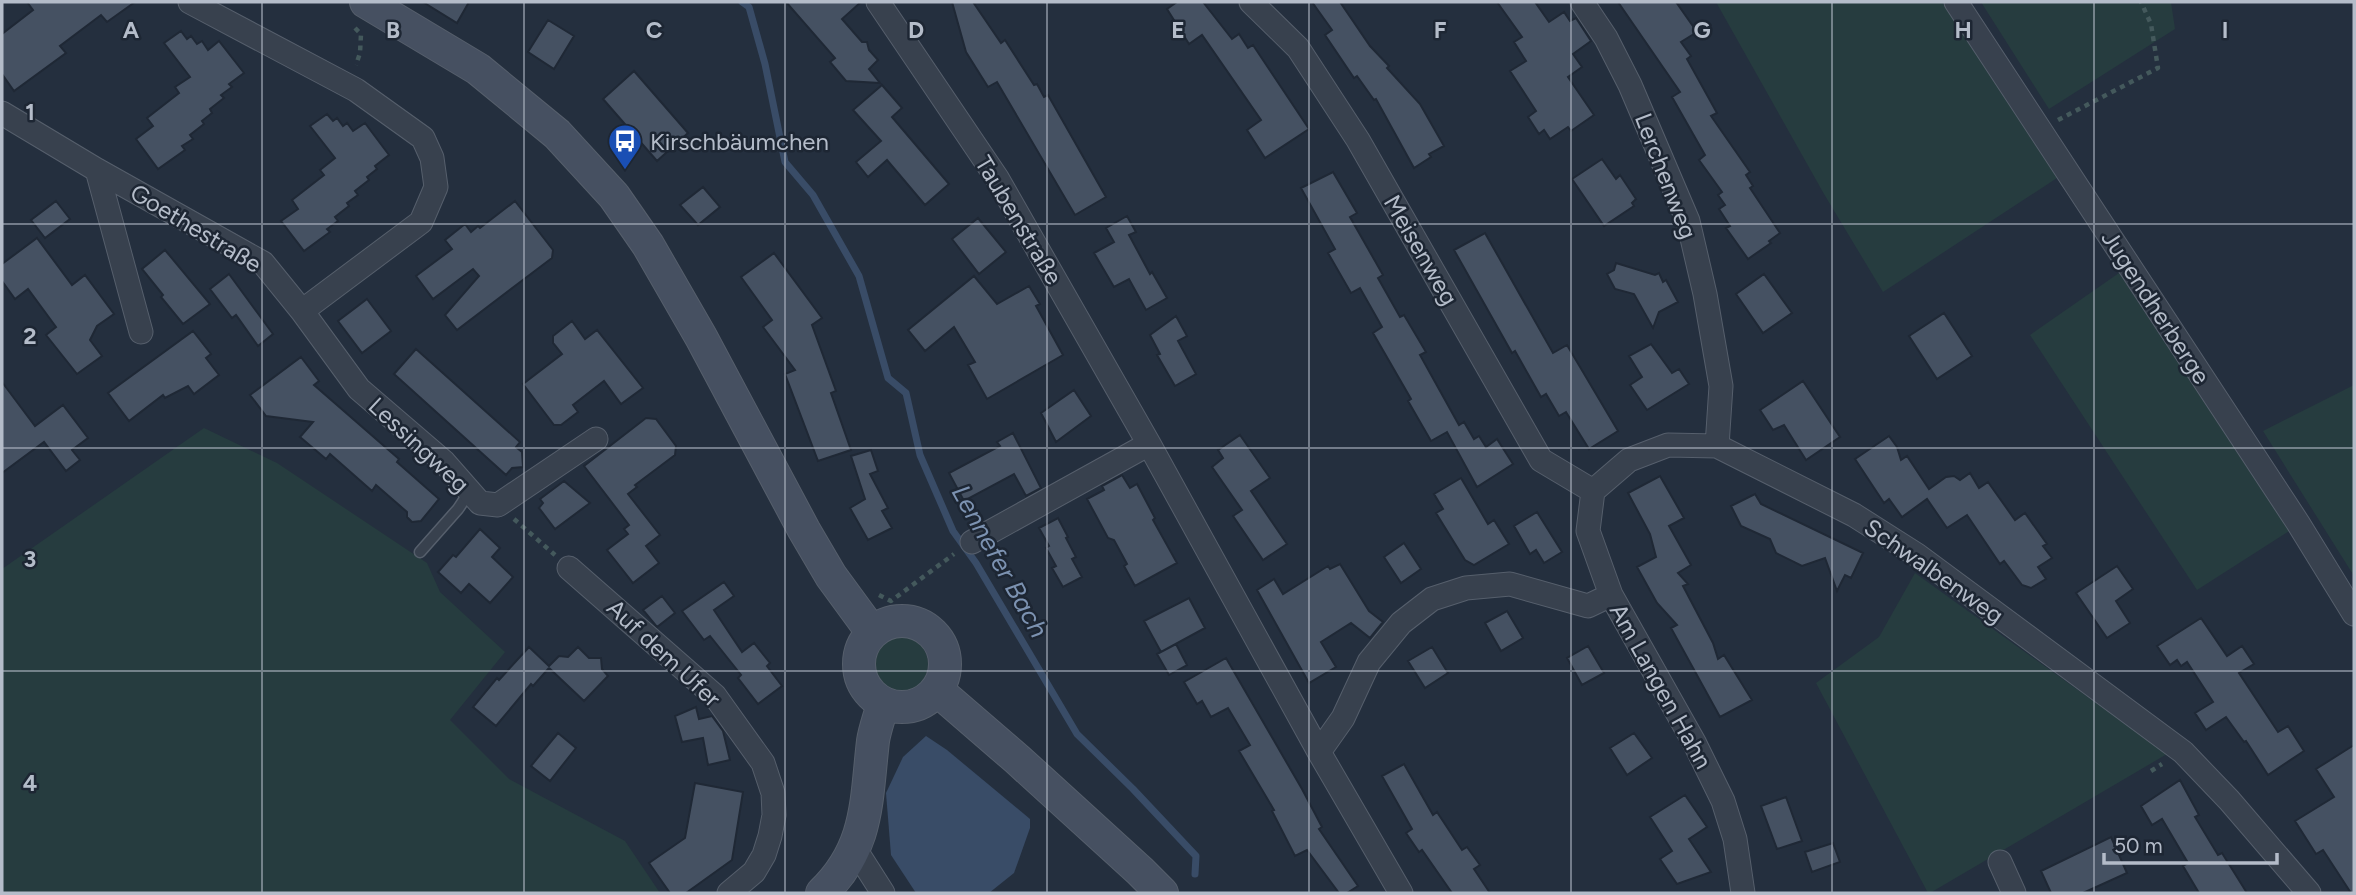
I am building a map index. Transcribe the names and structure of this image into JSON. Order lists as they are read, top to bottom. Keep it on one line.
{"streets":{"street":["Lerchenweg","Taubenstraße","Goethestraße","Meisenweg","Jugendherberge","Lessingweg","Schwalbenweg","Auf dem Ufer","Am Langen Hahn"]},"crossings":[["Lerchenweg","Schwalbenweg"],["Taubenstraße","Am Langen Hahn"],["Goethestraße","Lessingweg"],["Meisenweg","Schwalbenweg"]],"water":["Lennefer Bach"],"places":{"bus stop":["Kirschbäumchen"]},"scale_bar":"50 m","grid":{"columns":["A","B","C","D","E","F","G","H","I"],"rows":["1","2","3","4"]}}
